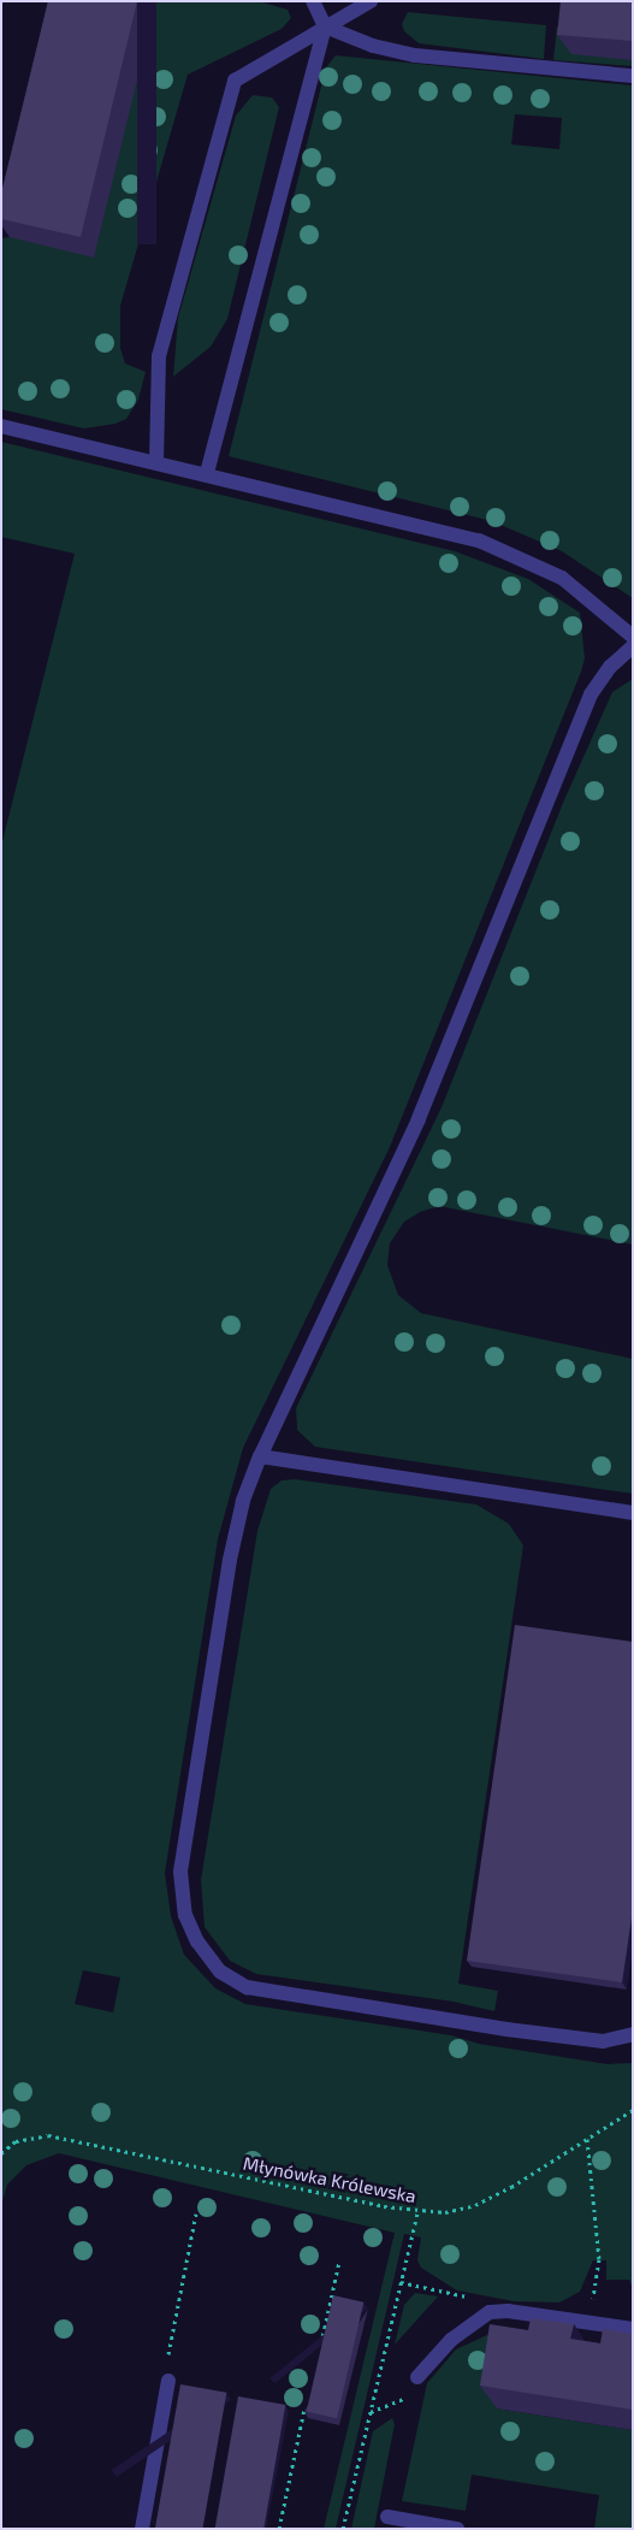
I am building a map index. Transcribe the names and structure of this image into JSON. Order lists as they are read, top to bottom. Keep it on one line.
{"streets":{"path":["Młynówka Królewska"]}}
